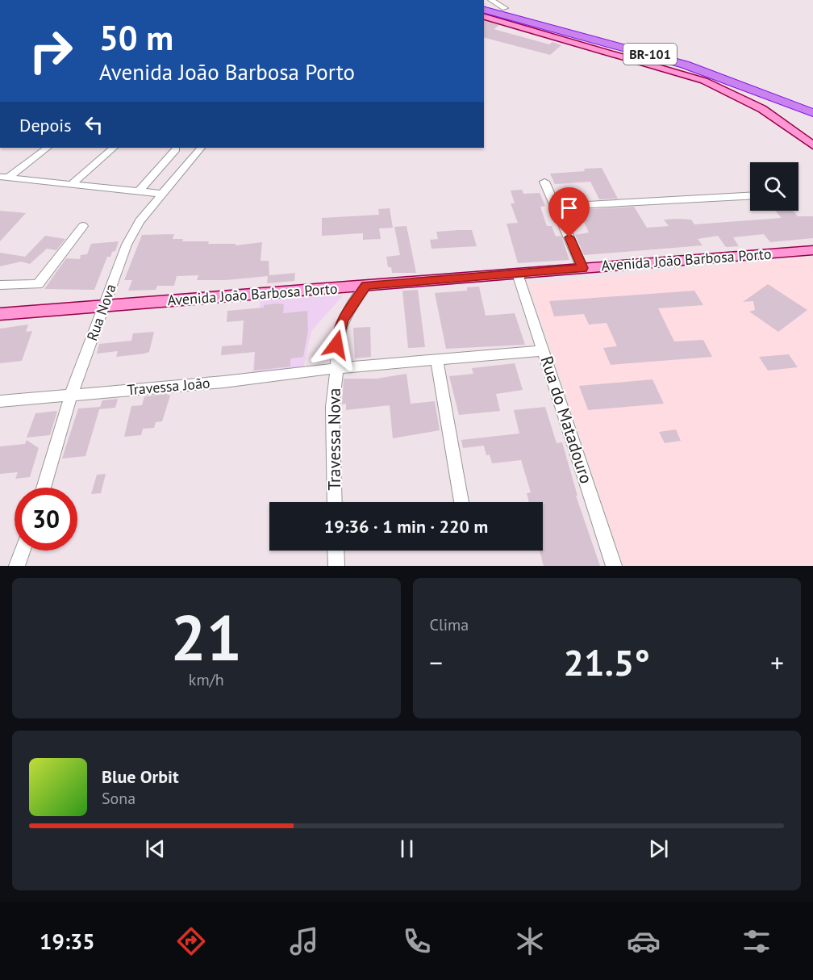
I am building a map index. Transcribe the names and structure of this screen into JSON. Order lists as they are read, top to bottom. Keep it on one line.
{"streets":{"highway":["BR-101"],"main road":["Avenida João Barbosa Porto"],"street":["Rua Nova","Travessa João","Rua do Matadouro","Travessa Nova"]},"crossings":[["Avenida João Barbosa Porto","Rua Nova"],["Avenida João Barbosa Porto","Rua do Matadouro"],["Avenida João Barbosa Porto","Travessa Nova"],["Rua Nova","Travessa João"],["Travessa João","Rua do Matadouro"],["Travessa João","Travessa Nova"]],"page":{"turn":["50 m","Avenida João Barbosa Porto"],"then":"Depois","limit":"30","trip":"19:36 · 1 min · 220 m","tile":[["21","km/h"],"Clima"],"heat":["−","21.5°","+"],"song":["Blue Orbit","Sona"],"tabs":"19:35"}}
